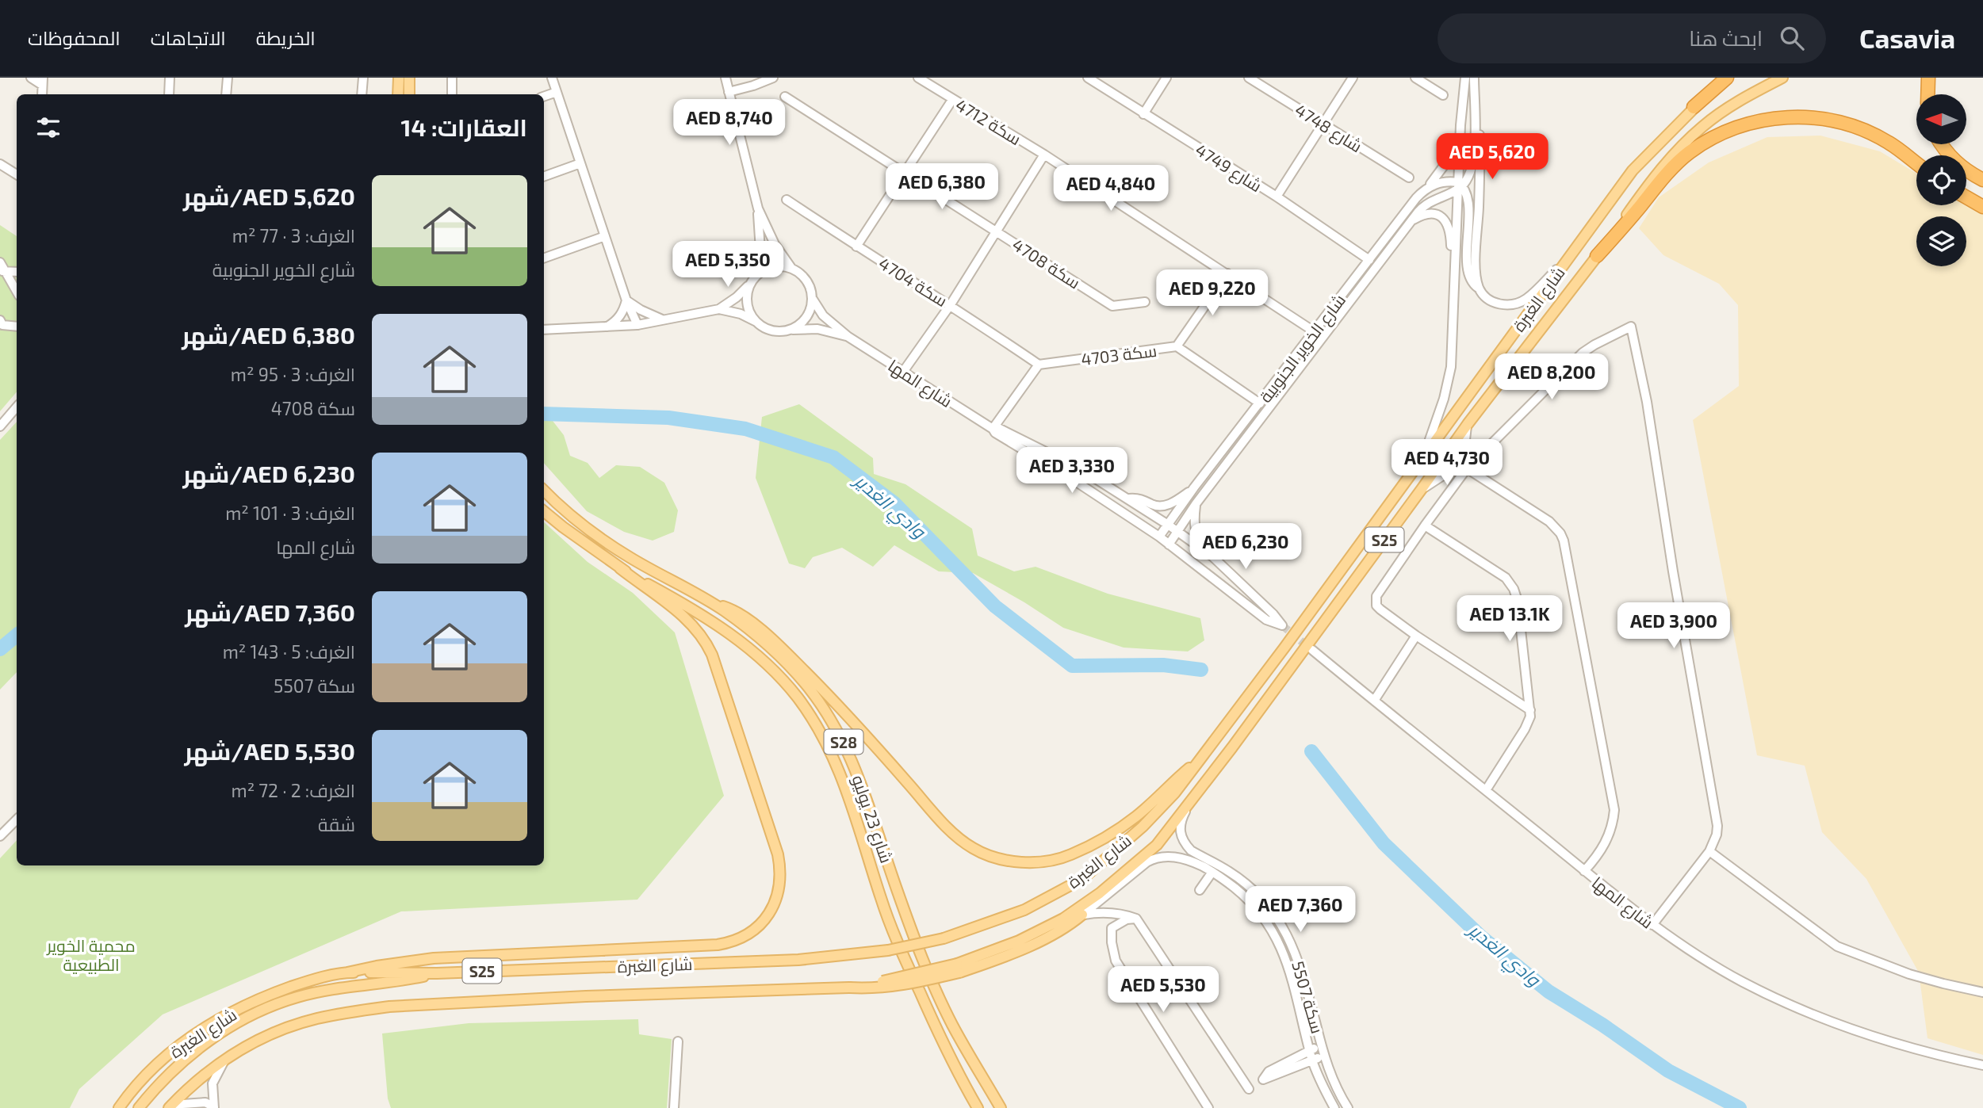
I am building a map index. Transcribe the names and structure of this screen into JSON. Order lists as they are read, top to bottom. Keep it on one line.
{"streets":{"main road":["شارع الغبرة","S25","S28","شارع 23 يوليو"],"street":["سكة 4712","4748 شارع","4749 شارع","سكة 4708","سكة 4704","شارع الخوير الجنوبية","4703 سكة","شارع المها","سكة 5507"]},"crossings":[["سكة 4712","شارع الخوير الجنوبية"],["4749 شارع","شارع الخوير الجنوبية"],["سكة 4704","4703 سكة"],["شارع الغبرة","سكة 5507"],["شارع الخوير الجنوبية","4703 سكة"],["شارع الخوير الجنوبية","شارع المها"]],"water":["وادي الغدير"],"parks":["محمية الخوير الطبيعية"],"north":"left","page":{"header":"Casavia","search":"ابحث هنا","nav":["الخريطة","الاتجاهات","المحفوظات"],"heading":"العقارات: 14","price":["AED 8,740","AED 5,620","AED 6,380","AED 4,840","AED 5,350","AED 9,220","AED 8,200","AED 4,730","AED 3,330","AED 6,230","AED 13.1K","AED 3,900","AED 7,360","AED 5,530"],"list":[{"name":"AED 5,620/شهر","note":"الغرف: 3 · 77 m² · شارع الخوير الجنوبية"},{"name":"AED 6,380/شهر","note":"الغرف: 3 · 95 m² · سكة 4708"},{"name":"AED 6,230/شهر","note":"الغرف: 3 · 101 m² · شارع المها"},{"name":"AED 7,360/شهر","note":"الغرف: 5 · 143 m² · سكة 5507"},{"name":"AED 5,530/شهر","note":"الغرف: 2 · 72 m² · شقة"}]}}
